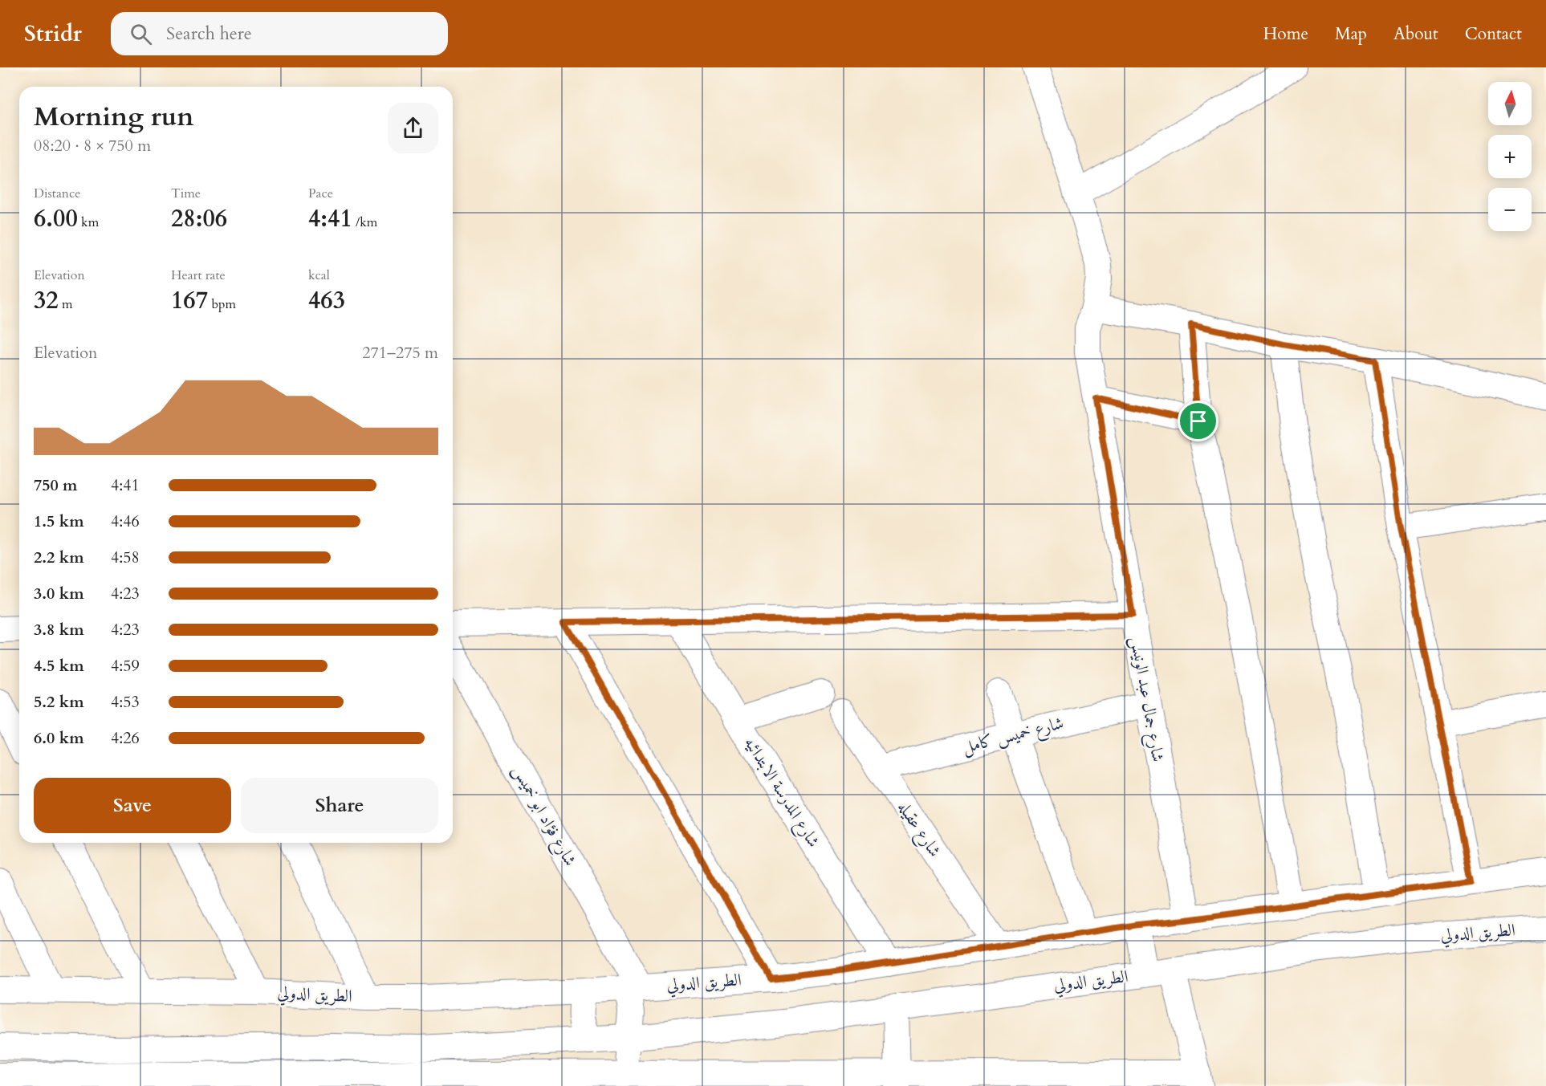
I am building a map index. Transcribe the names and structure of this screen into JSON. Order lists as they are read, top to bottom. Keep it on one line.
{"streets":{"street":["شارع جمال عبد الونيس","شارع خميس كامل","شارع المدرسة الابتدائيه","شارع فؤاد ابو خميس","شارع عقيله","الطريق الدولي"]},"crossings":[["شارع جمال عبد الونيس","شارع خميس كامل"],["شارع جمال عبد الونيس","الطريق الدولي"],["شارع خميس كامل","شارع عقيله"],["شارع المدرسة الابتدائيه","الطريق الدولي"],["شارع فؤاد ابو خميس","الطريق الدولي"],["شارع عقيله","الطريق الدولي"]],"north":"top","page":{"header":"Stridr","search":"Search here","nav":["Home","Map","About","Contact"],"map_buttons":["+","−"],"heading":["Morning run","08:20 · 8 × 750 m"],"stats":[["Distance","6.00 km"],["Time","28:06"],["Pace","4:41 /km"],["Elevation","32 m"],["Heart rate","167 bpm"],["kcal","463"]],"chart":["Elevation","271–275 m"],"list":[{"name":"750 m","note":"4:41"},{"name":"1.5 km","note":"4:46"},{"name":"2.2 km","note":"4:58"},{"name":"3.0 km","note":"4:23"},{"name":"3.8 km","note":"4:23"},{"name":"4.5 km","note":"4:59"},{"name":"5.2 km","note":"4:53"},{"name":"6.0 km","note":"4:26"}],"buttons":["Save","Share"]}}
